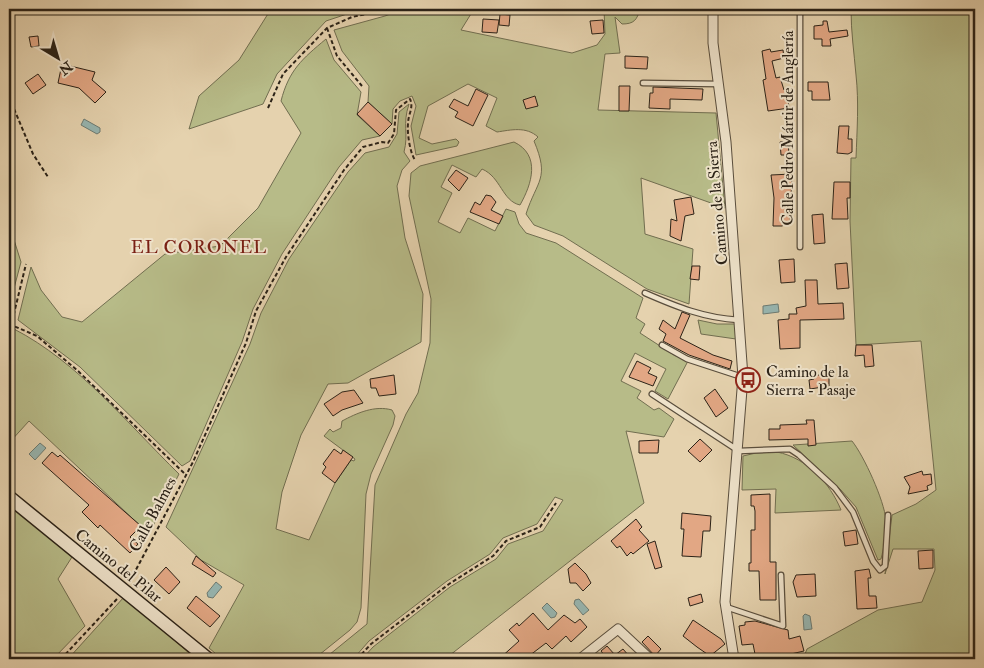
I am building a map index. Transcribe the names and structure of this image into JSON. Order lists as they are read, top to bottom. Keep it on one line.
{"streets":{"main road":["Camino del Pilar"],"street":["Camino de la Sierra"],"lane":["Calle Pedro Mártir de Anglería"],"path":["Calle Balmes"]},"crossings":[["Calle Balmes","Camino del Pilar"]],"districts":["EL CORONEL"],"places":{"bus stop":["Camino de la Sierra - Pasaje"]},"north":"bottom right"}
